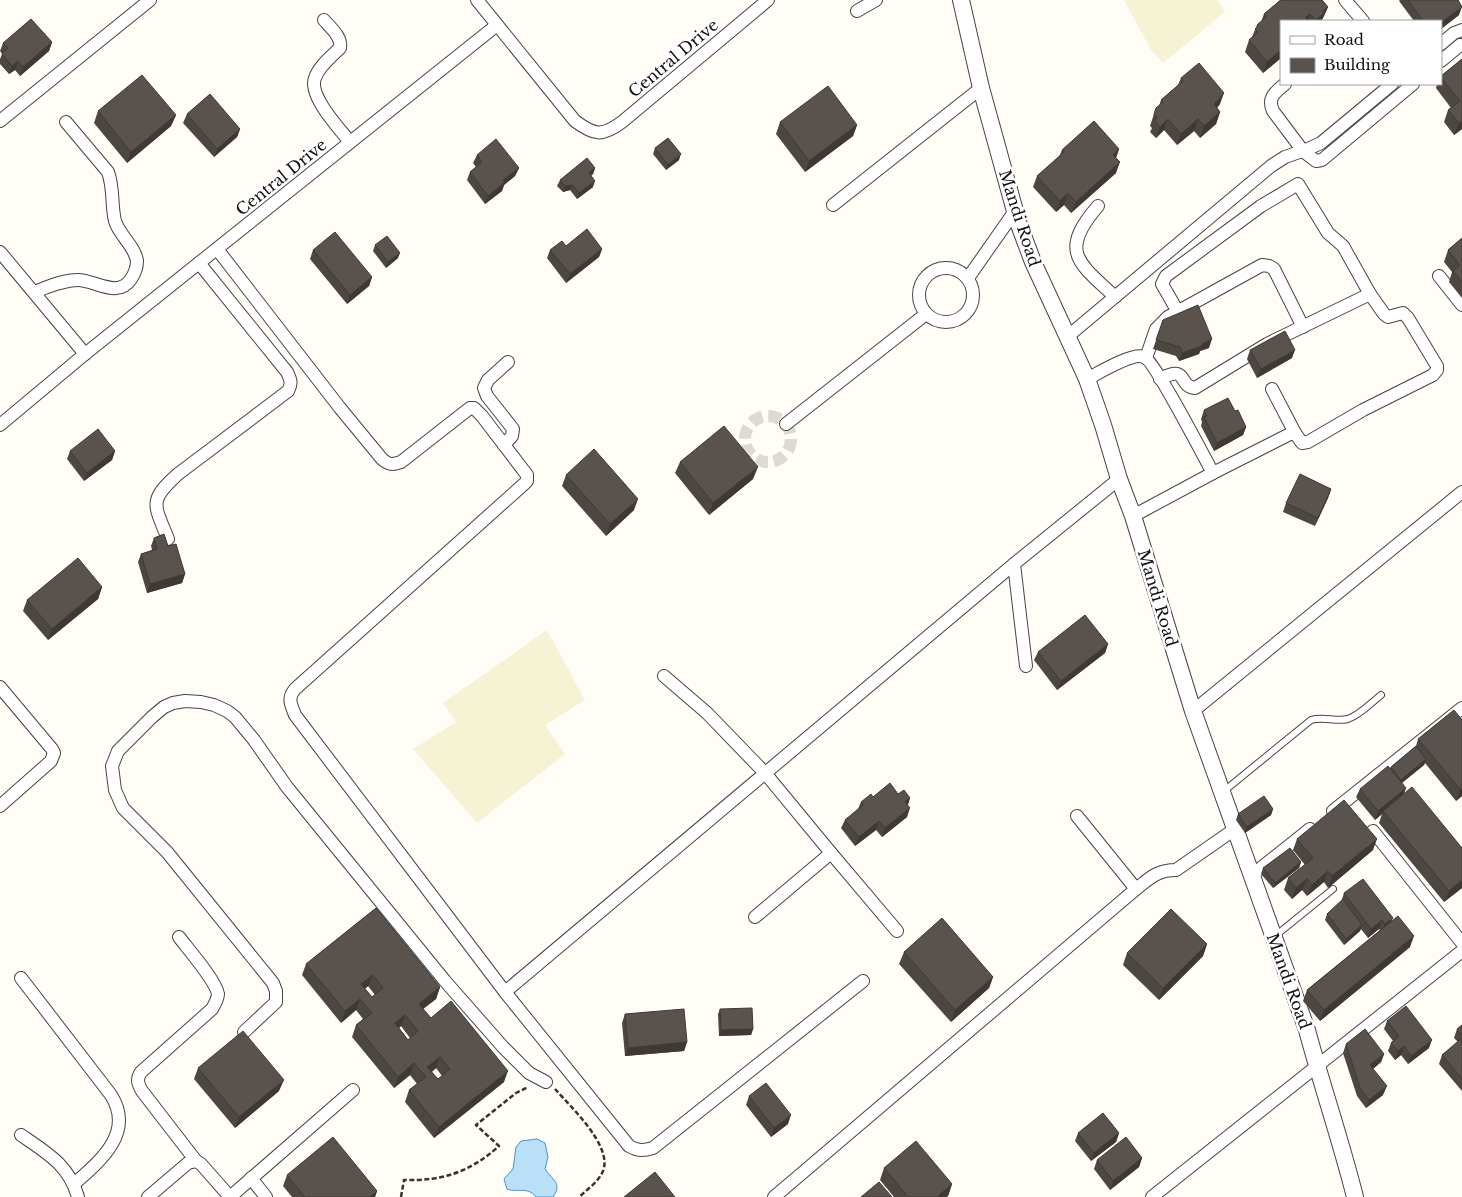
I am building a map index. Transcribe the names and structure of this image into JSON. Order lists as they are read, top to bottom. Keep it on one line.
{"streets":{"street":["Central Drive","Mandi Road"]},"legend":["Road","Building"]}
